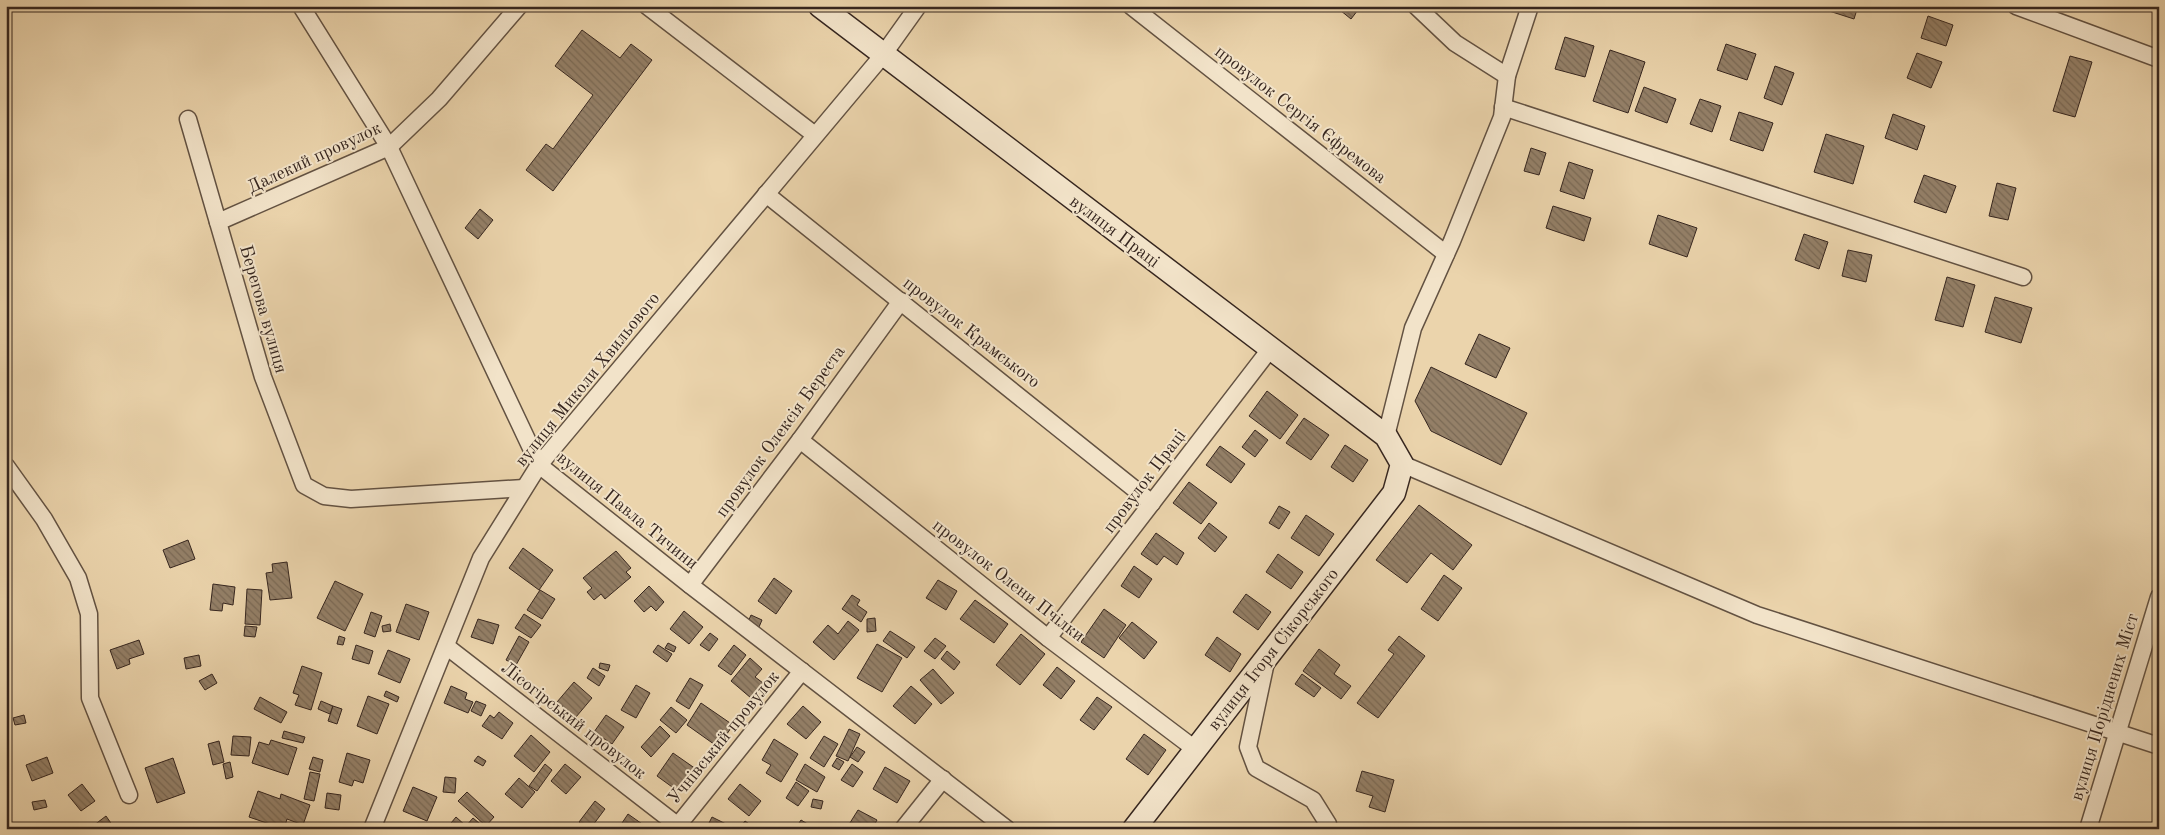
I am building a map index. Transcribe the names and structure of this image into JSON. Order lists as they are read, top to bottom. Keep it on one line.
{"streets":{"main road":["вулиця Праці","вулиця Ігоря Сікорського"],"street":["провулок Сергія Єфремова","Далекий провулок","Берегова вулиця","провулок Крамського","вулиця Миколи Хвильового","провулок Олексія Береста","провулок Праці","вулиця Павла Тичини","провулок Олени Пчілки","вулиця Поріднених Міст","Лісогірський провулок","Учнівський провулок"]},"crossings":[["Далекий провулок","Берегова вулиця"],["Далекий провулок","вулиця Павла Тичини"],["вулиця Праці","вулиця Миколи Хвильового"],["вулиця Праці","провулок Праці"],["вулиця Праці","вулиця Ігоря Сікорського"],["Берегова вулиця","вулиця Миколи Хвильового"],["провулок Крамського","вулиця Миколи Хвильового"],["провулок Крамського","провулок Олексія Береста"],["провулок Крамського","провулок Праці"],["вулиця Миколи Хвильового","вулиця Павла Тичини"],["вулиця Миколи Хвильового","Лісогірський провулок"],["провулок Олексія Береста","вулиця Павла Тичини"],["провулок Олексія Береста","провулок Олени Пчілки"],["провулок Праці","провулок Олени Пчілки"],["вулиця Павла Тичини","Учнівський провулок"],["провулок Олени Пчілки","вулиця Ігоря Сікорського"],["Лісогірський провулок","Учнівський провулок"]]}
